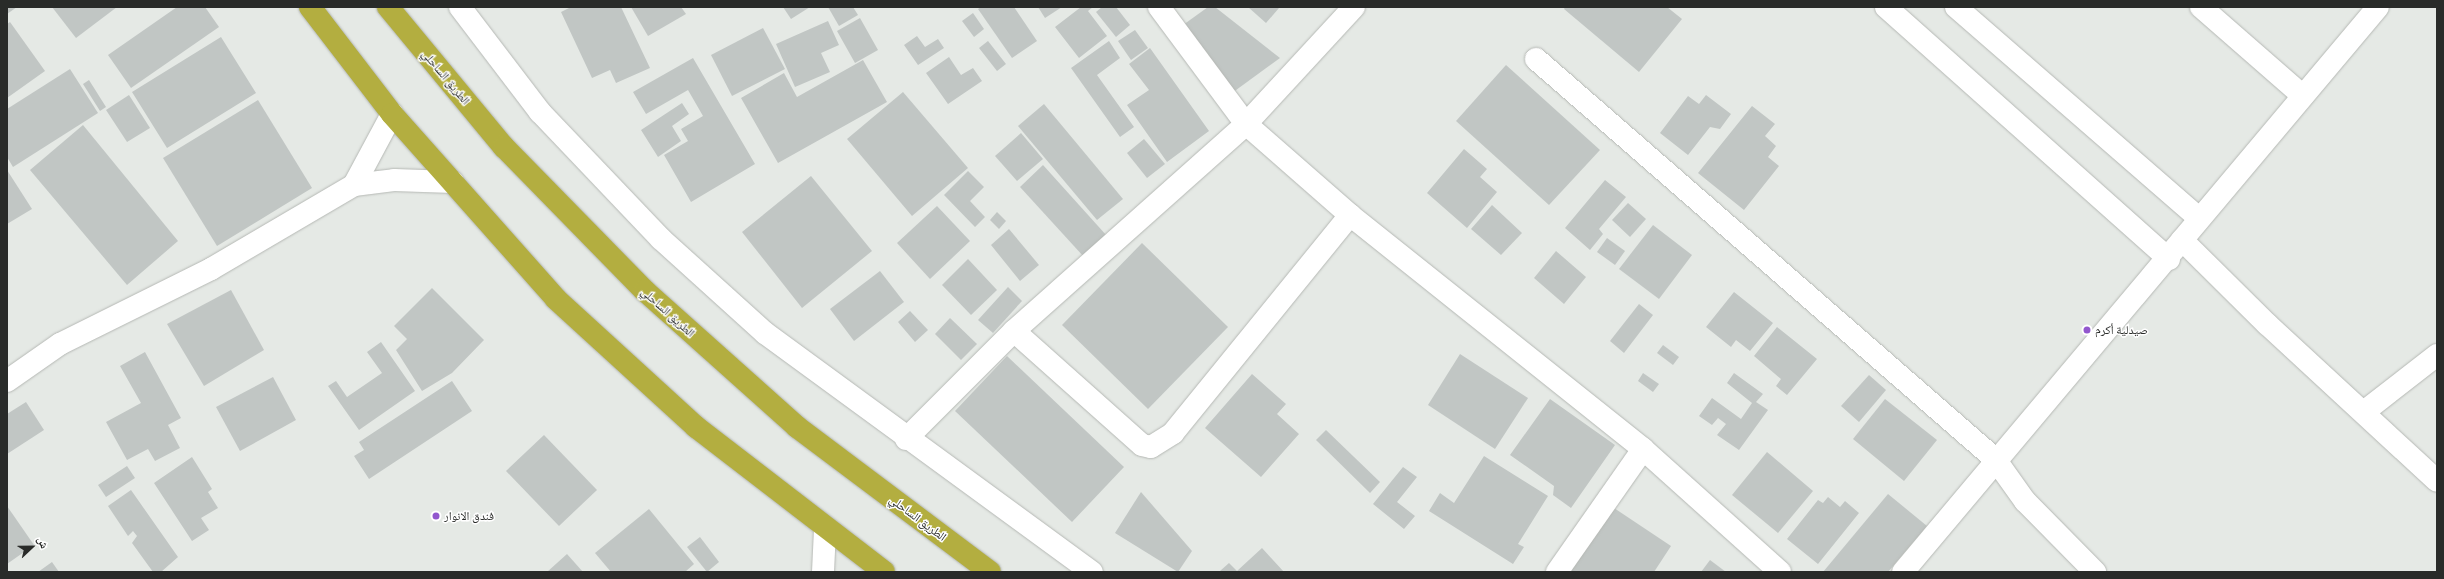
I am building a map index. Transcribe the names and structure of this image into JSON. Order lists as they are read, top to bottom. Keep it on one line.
{"streets":{"highway":["الطريق الساحلي"]},"places":["صيدلية أكرم","فندق الانوار"],"north":"right"}
